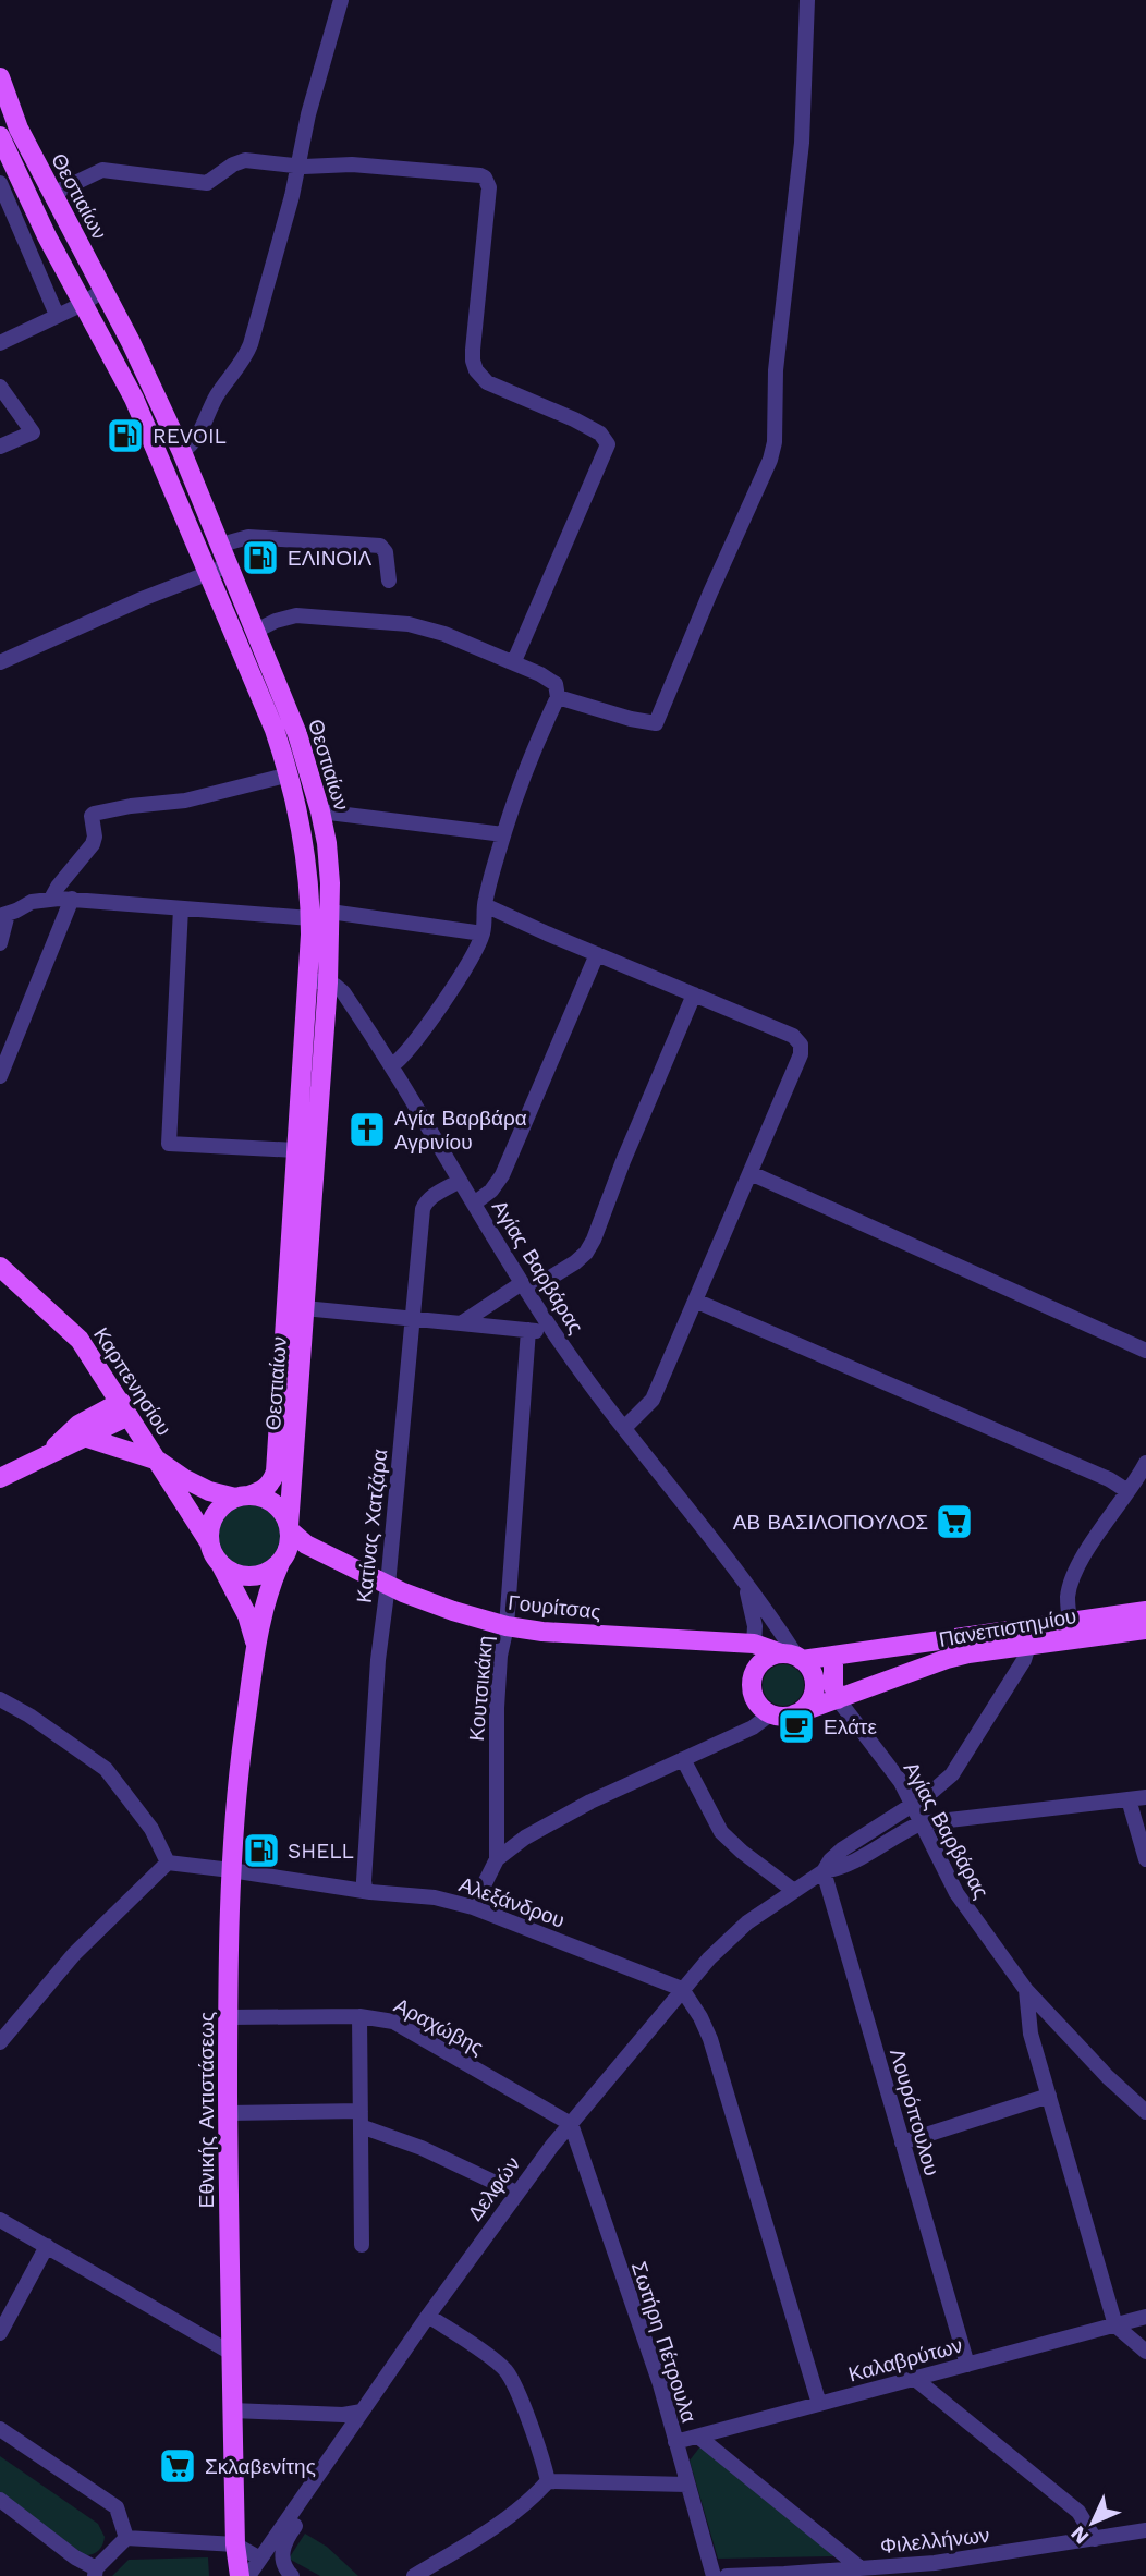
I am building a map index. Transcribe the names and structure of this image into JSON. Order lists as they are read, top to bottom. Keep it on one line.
{"streets":{"main road":["Θεστιαίων","Καρπενησίου","Γουρίτσας","Πανεπιστημίου","Εθνικής Αντιστάσεως"],"street":["Αγίας Βαρβάρας","Κατίνας Χατζάρα","Κουτσικάκη","Αλεξάνδρου","Αραχώβης","Λουρόπουλου","Δελφών","Σωτήρη Πέτρουλα","Καλαβρύτων","Φιλελλήνων"]},"crossings":[["Θεστιαίων","Αγίας Βαρβάρας"],["Θεστιαίων","Καρπενησίου"],["Θεστιαίων","Γουρίτσας"],["Θεστιαίων","Εθνικής Αντιστάσεως"],["Αγίας Βαρβάρας","Κατίνας Χατζάρα"],["Αγίας Βαρβάρας","Γουρίτσας"],["Αγίας Βαρβάρας","Πανεπιστημίου"],["Αγίας Βαρβάρας","Δελφών"],["Καρπενησίου","Γουρίτσας"],["Καρπενησίου","Εθνικής Αντιστάσεως"],["Κατίνας Χατζάρα","Γουρίτσας"],["Κατίνας Χατζάρα","Αλεξάνδρου"],["Γουρίτσας","Πανεπιστημίου"],["Γουρίτσας","Κουτσικάκη"],["Γουρίτσας","Εθνικής Αντιστάσεως"],["Πανεπιστημίου","Δελφών"],["Κουτσικάκη","Αλεξάνδρου"],["Αλεξάνδρου","Εθνικής Αντιστάσεως"],["Αλεξάνδρου","Δελφών"],["Αραχώβης","Εθνικής Αντιστάσεως"],["Αραχώβης","Δελφών"],["Αραχώβης","Σωτήρη Πέτρουλα"],["Λουρόπουλου","Δελφών"],["Λουρόπουλου","Καλαβρύτων"],["Δελφών","Σωτήρη Πέτρουλα"],["Σωτήρη Πέτρουλα","Καλαβρύτων"]],"places":{"fuel station":["REVOIL","ΕΛΙΝΟΙΛ","SHELL"],"church":["Αγία Βαρβάρα Αγρινίου"],"supermarket":["ΑΒ ΒΑΣΙΛΟΠΟΥΛΟΣ","Σκλαβενίτης"],"cafe":["Ελάτε"]},"north":"bottom left"}
